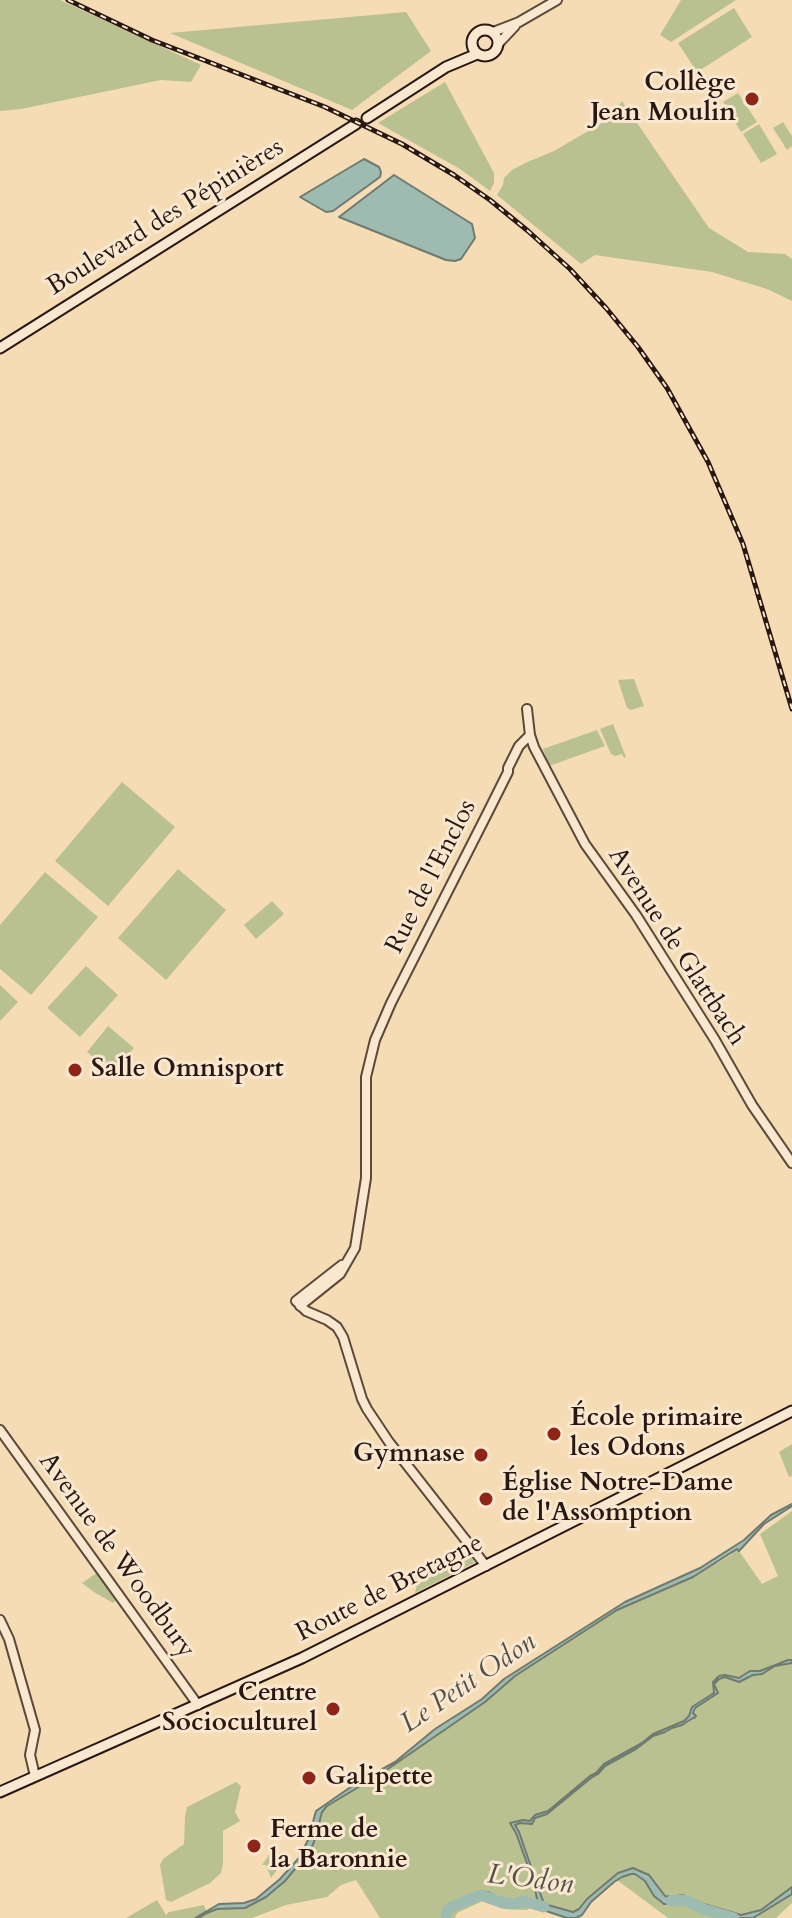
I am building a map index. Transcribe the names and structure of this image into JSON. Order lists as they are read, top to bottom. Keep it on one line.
{"streets":{"main road":["Boulevard des Pépinières","Route de Bretagne"],"street":["Rue de l'Enclos","Avenue de Glattbach","Avenue de Woodbury"]},"crossings":[["Rue de l'Enclos","Avenue de Glattbach"],["Rue de l'Enclos","Route de Bretagne"],["Avenue de Woodbury","Route de Bretagne"]],"water":["Le Petit Odon","L'Odon"],"places":["Collège Jean Moulin","Salle Omnisport","École primaire les Odons","Gymnase","Église Notre-Dame de l'Assomption","Centre Socioculturel","Galipette","Ferme de la Baronnie"]}
